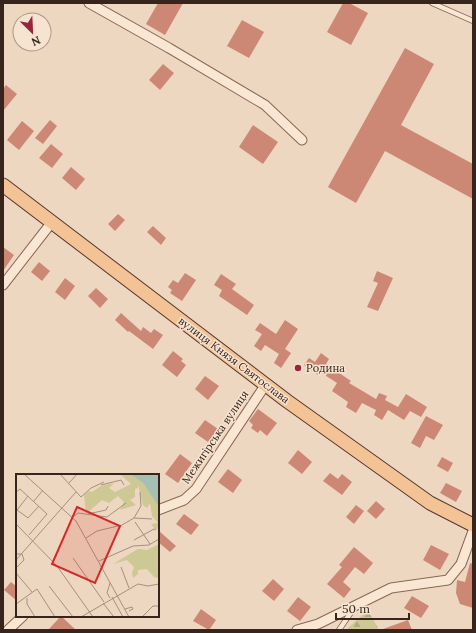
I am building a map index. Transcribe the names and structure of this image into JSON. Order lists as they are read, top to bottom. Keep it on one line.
{"streets":{"main road":["вулиця Князя Святослава"],"street":["Межигірська вулиця"]},"crossings":[["вулиця Князя Святослава","Межигірська вулиця"]],"places":["Родина"],"scale_bar":"50 m","north":"bottom right"}
